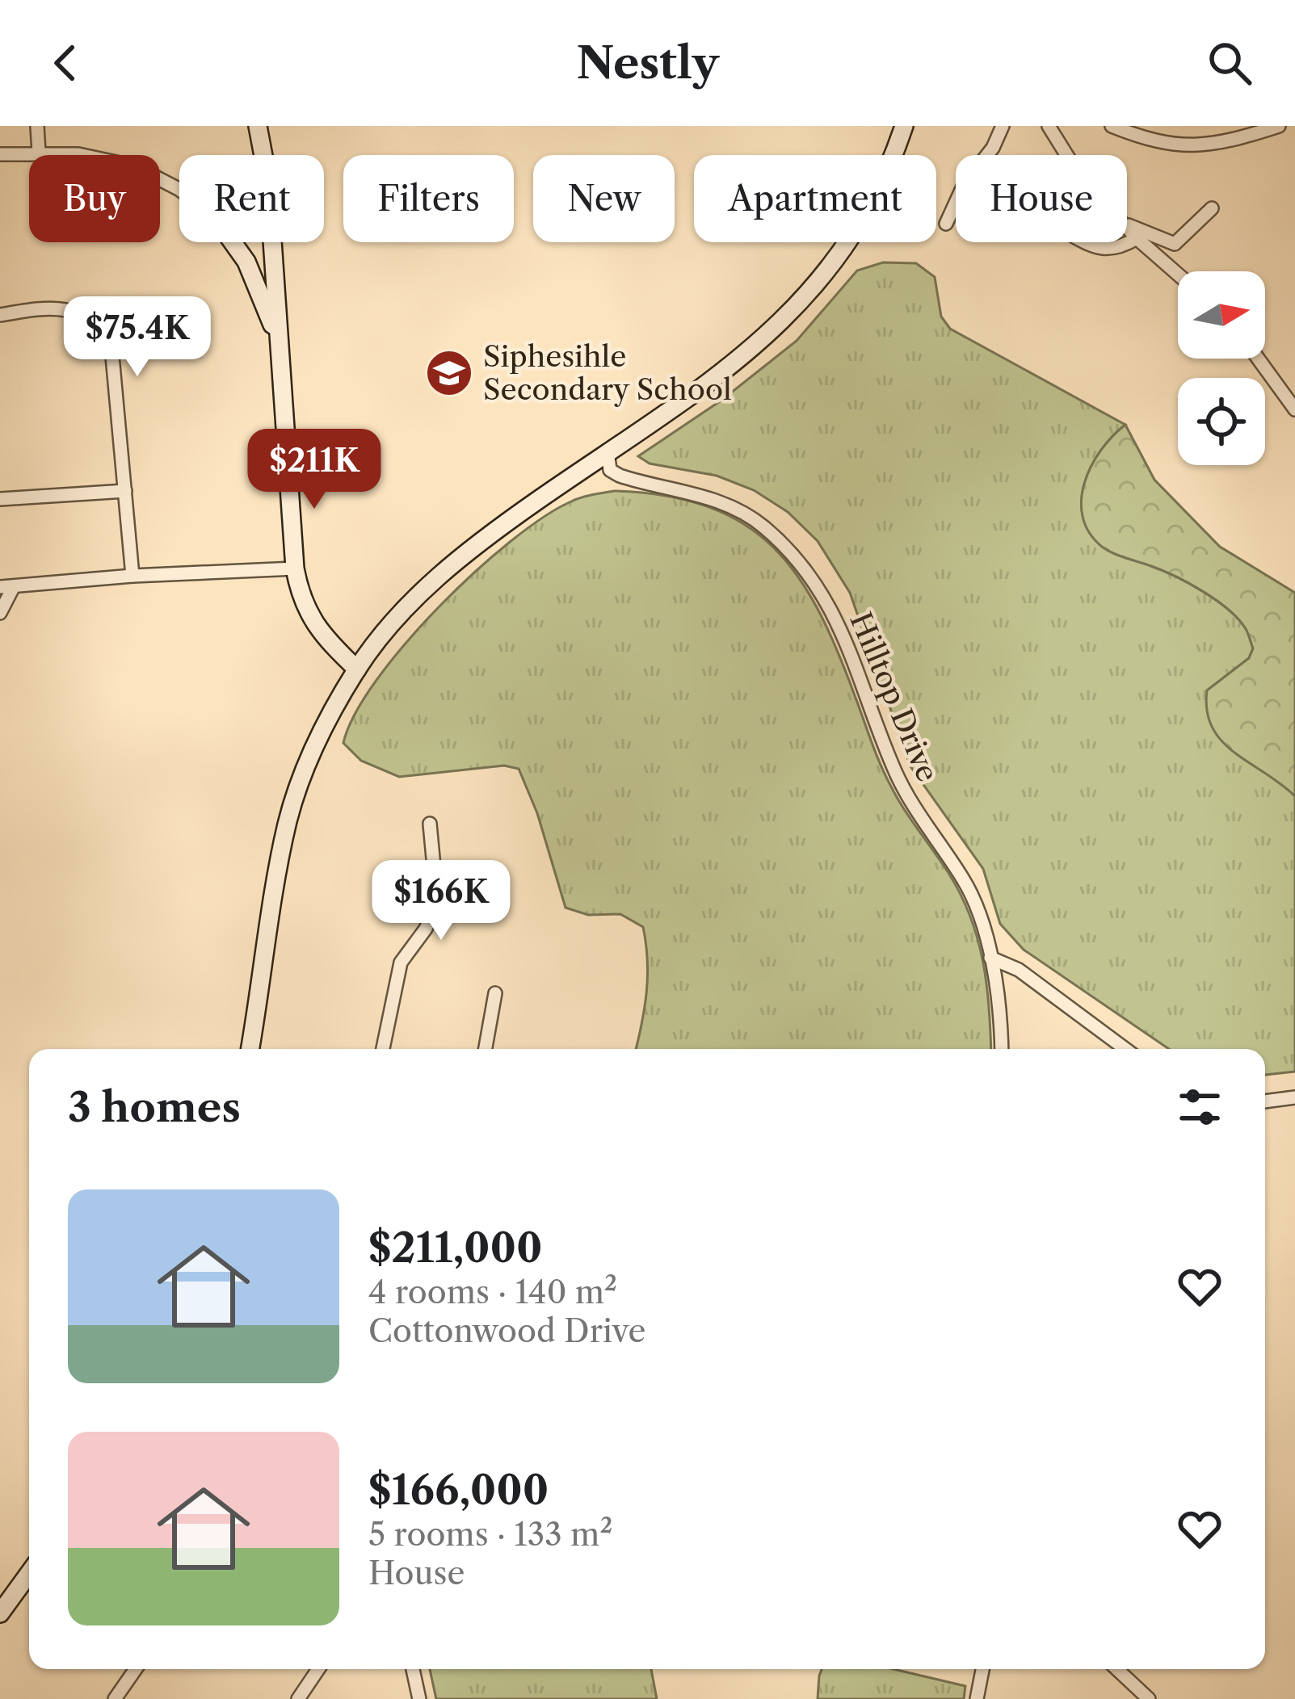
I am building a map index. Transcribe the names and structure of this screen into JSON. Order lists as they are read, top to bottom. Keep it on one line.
{"streets":{"street":["Hilltop Drive"]},"places":{"school or university":["Siphesihle Secondary School"]},"north":"right","page":{"header":"Nestly","chip":["Buy","Rent","Filters","New","Apartment","House"],"price":["$75.4K","$211K","$166K"],"heading":"3 homes","list":[{"name":"$211,000","note":"4 rooms · 140 m² · Cottonwood Drive"},{"name":"$166,000","note":"5 rooms · 133 m² · House"}]}}
